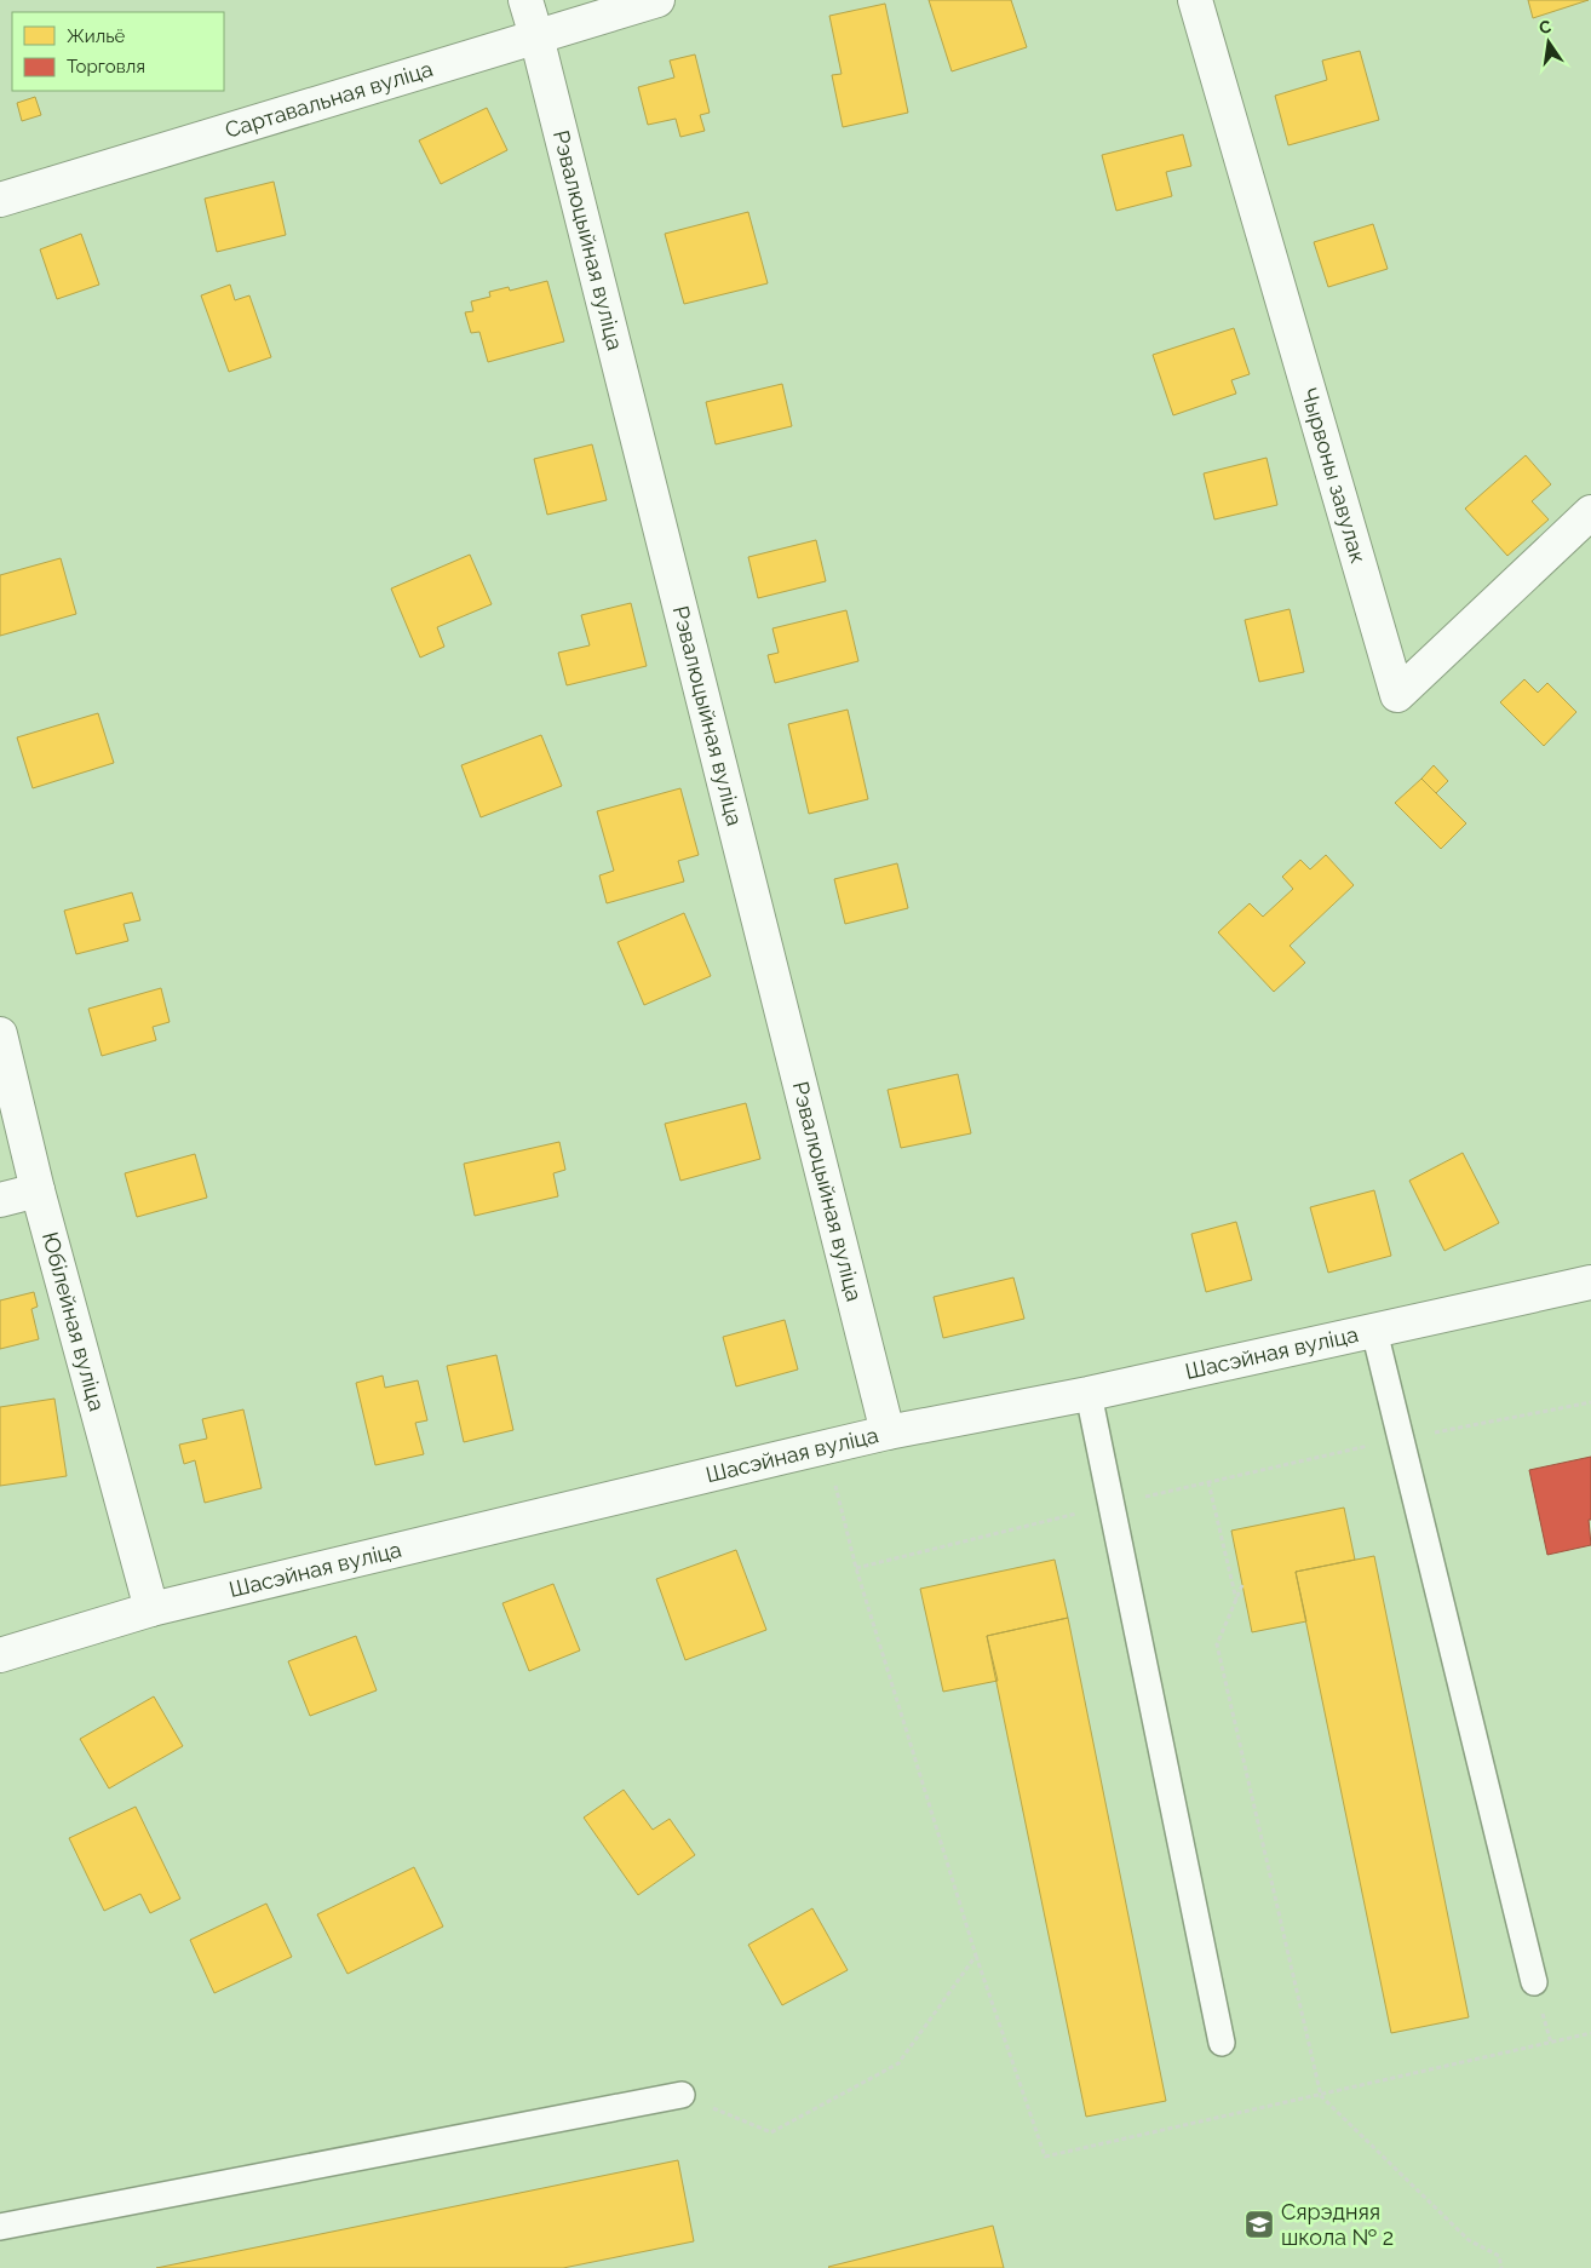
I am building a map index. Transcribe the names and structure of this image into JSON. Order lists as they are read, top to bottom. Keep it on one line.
{"streets":{"street":["Сартавальная вуліца","Рэвалюцыйная вуліца","Чырвоны завулак","Юбілейная вуліца","Шасэйная вуліца"]},"crossings":[["Сартавальная вуліца","Рэвалюцыйная вуліца"],["Рэвалюцыйная вуліца","Шасэйная вуліца"],["Юбілейная вуліца","Шасэйная вуліца"]],"places":{"school or university":["Сярэдняя школа № 2"]},"legend":["Жильё","Торговля"],"north":"top"}
